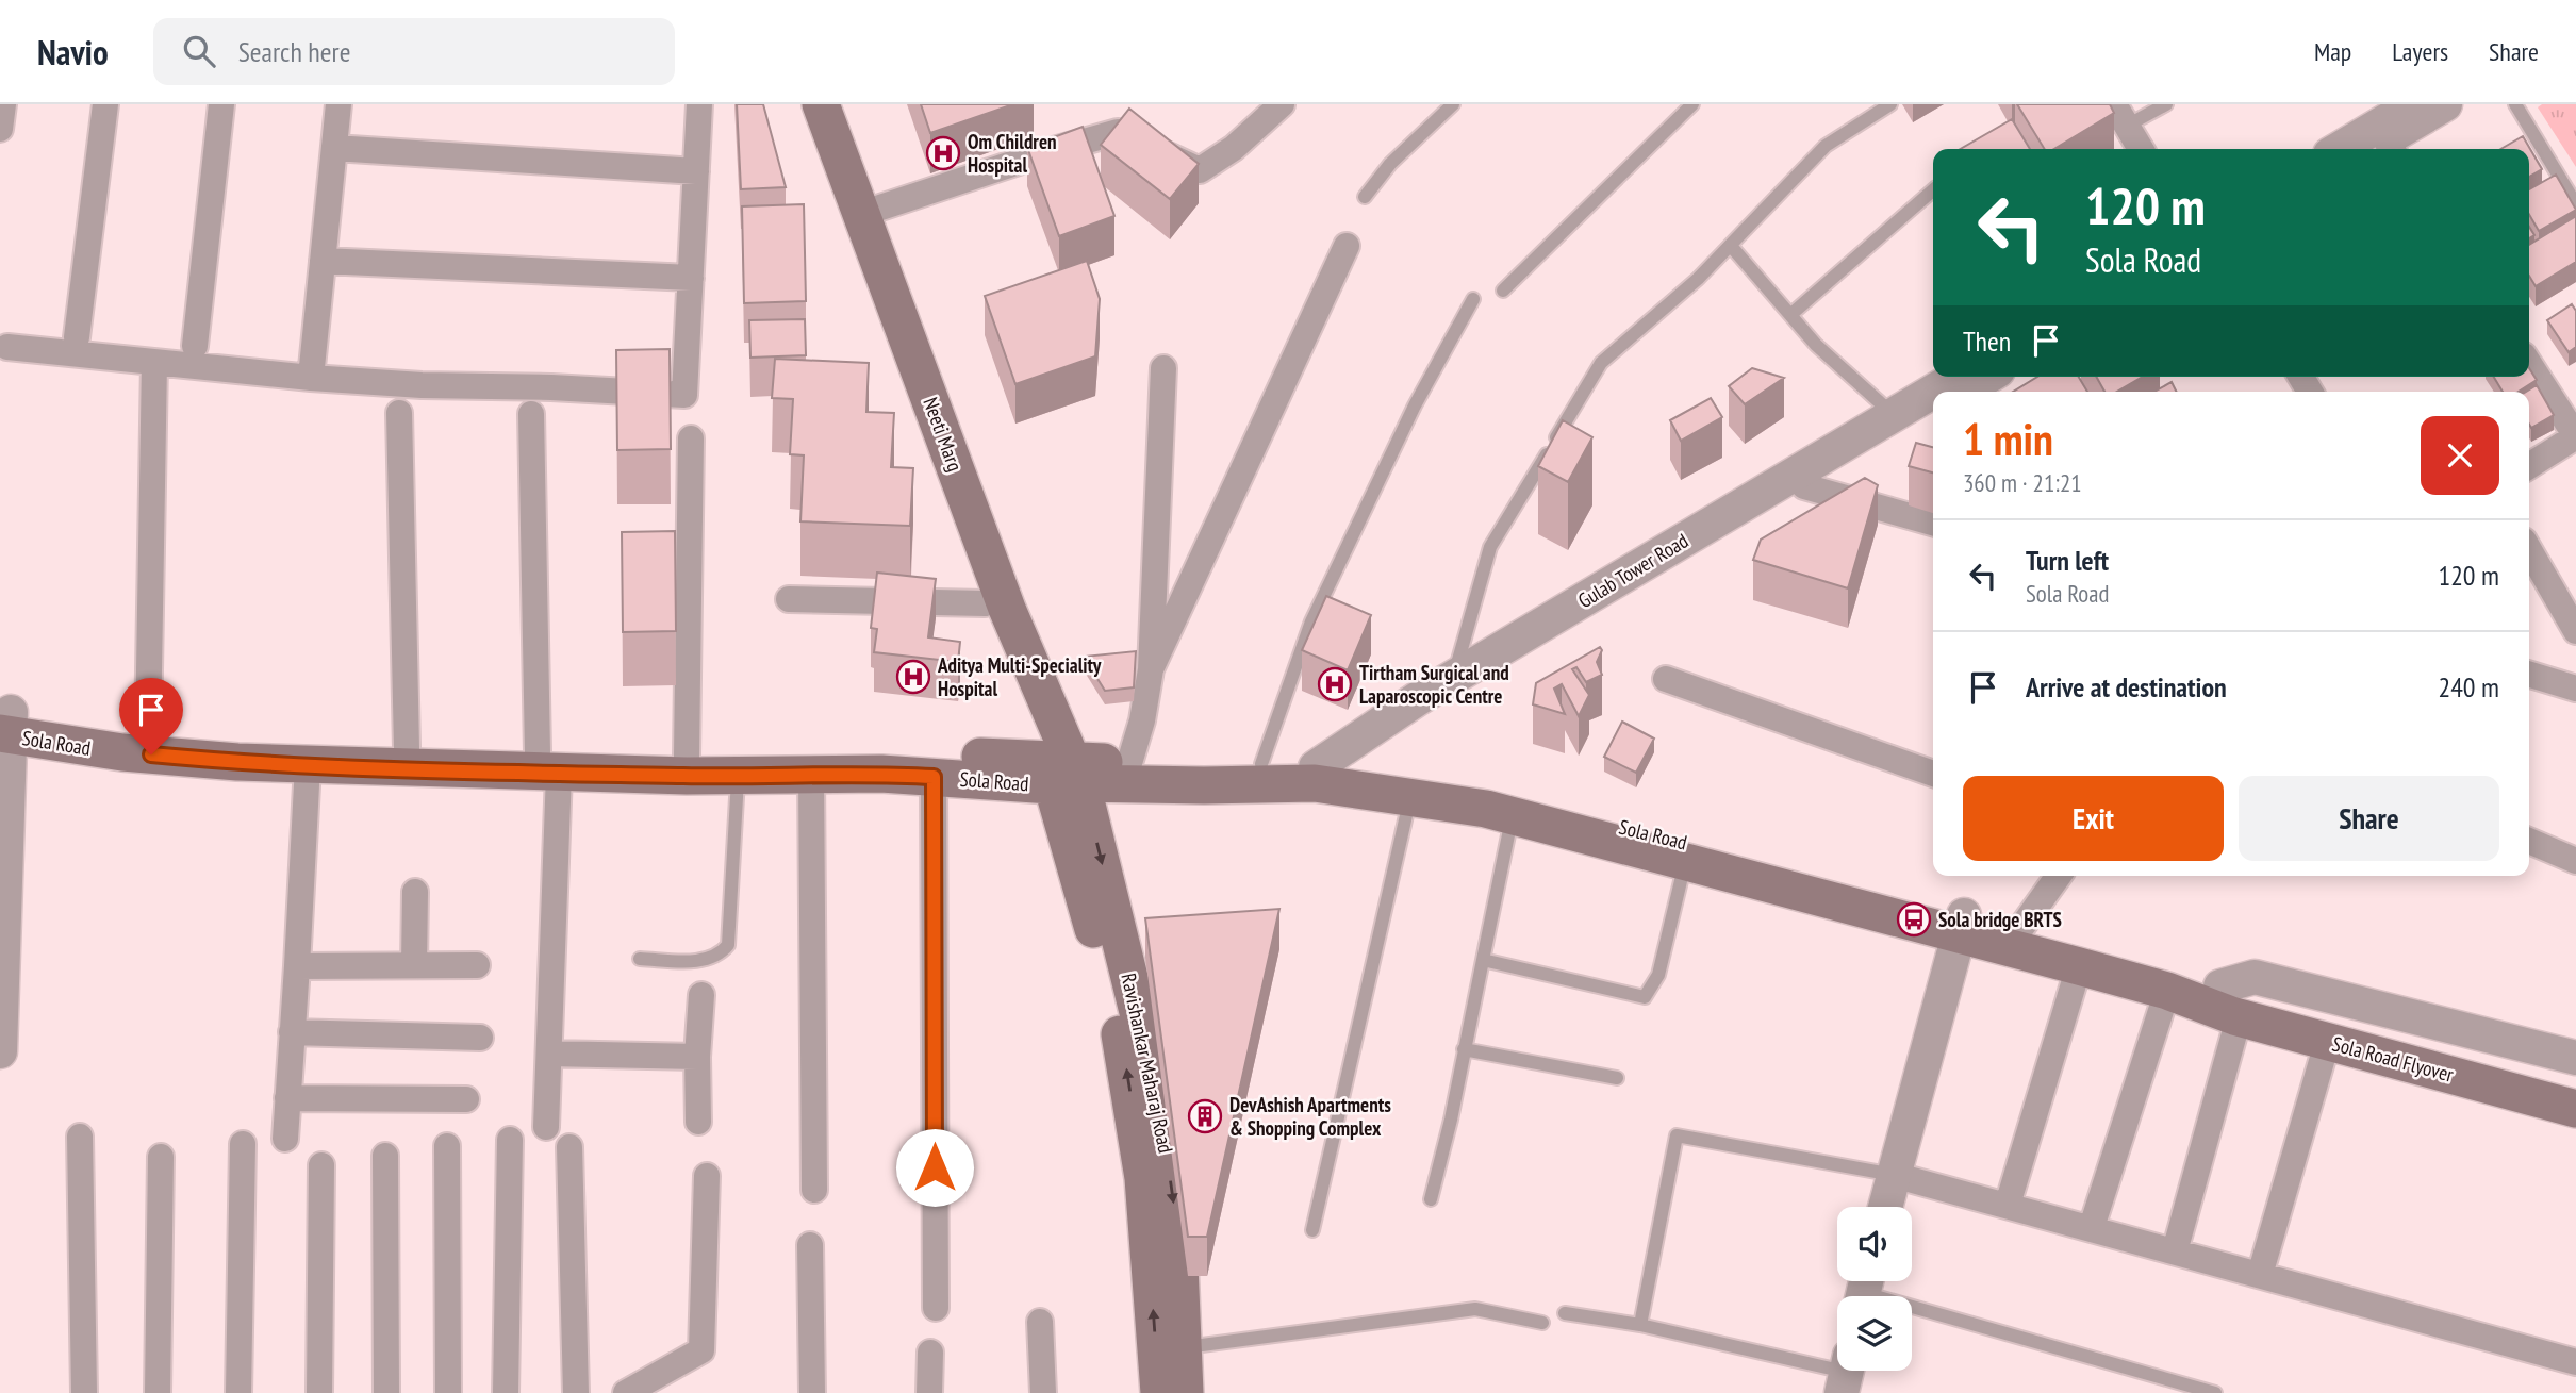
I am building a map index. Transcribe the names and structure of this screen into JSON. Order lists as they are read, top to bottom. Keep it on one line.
{"streets":{"main road":["Neeti Marg","Sola Road","Sola Road Flyover","Ravishankar Maharaj Road"],"street":["Gulab Tower Road"]},"crossings":[["Neeti Marg","Sola Road"],["Neeti Marg","Ravishankar Maharaj Road"],["Gulab Tower Road","Sola Road"],["Sola Road","Sola Road Flyover"],["Sola Road","Ravishankar Maharaj Road"]],"places":{"hospital":["Om Children Hospital","Aditya Multi-Speciality Hospital","Tirtham Surgical and Laparoscopic Centre"],"bus stop":["Sola bridge BRTS"],"building":["DevAshish Apartments & Shopping Complex"]},"page":{"header":"Navio","search":"Search here","nav":["Map","Layers","Share"],"turn":["120 m","Sola Road"],"then":"Then","heading":["1 min","360 m · 21:21"],"list":[{"name":"Turn left","note":"Sola Road","value":"120 m"},{"name":"Arrive at destination","value":"240 m"}],"buttons":["Exit","Share"]}}
